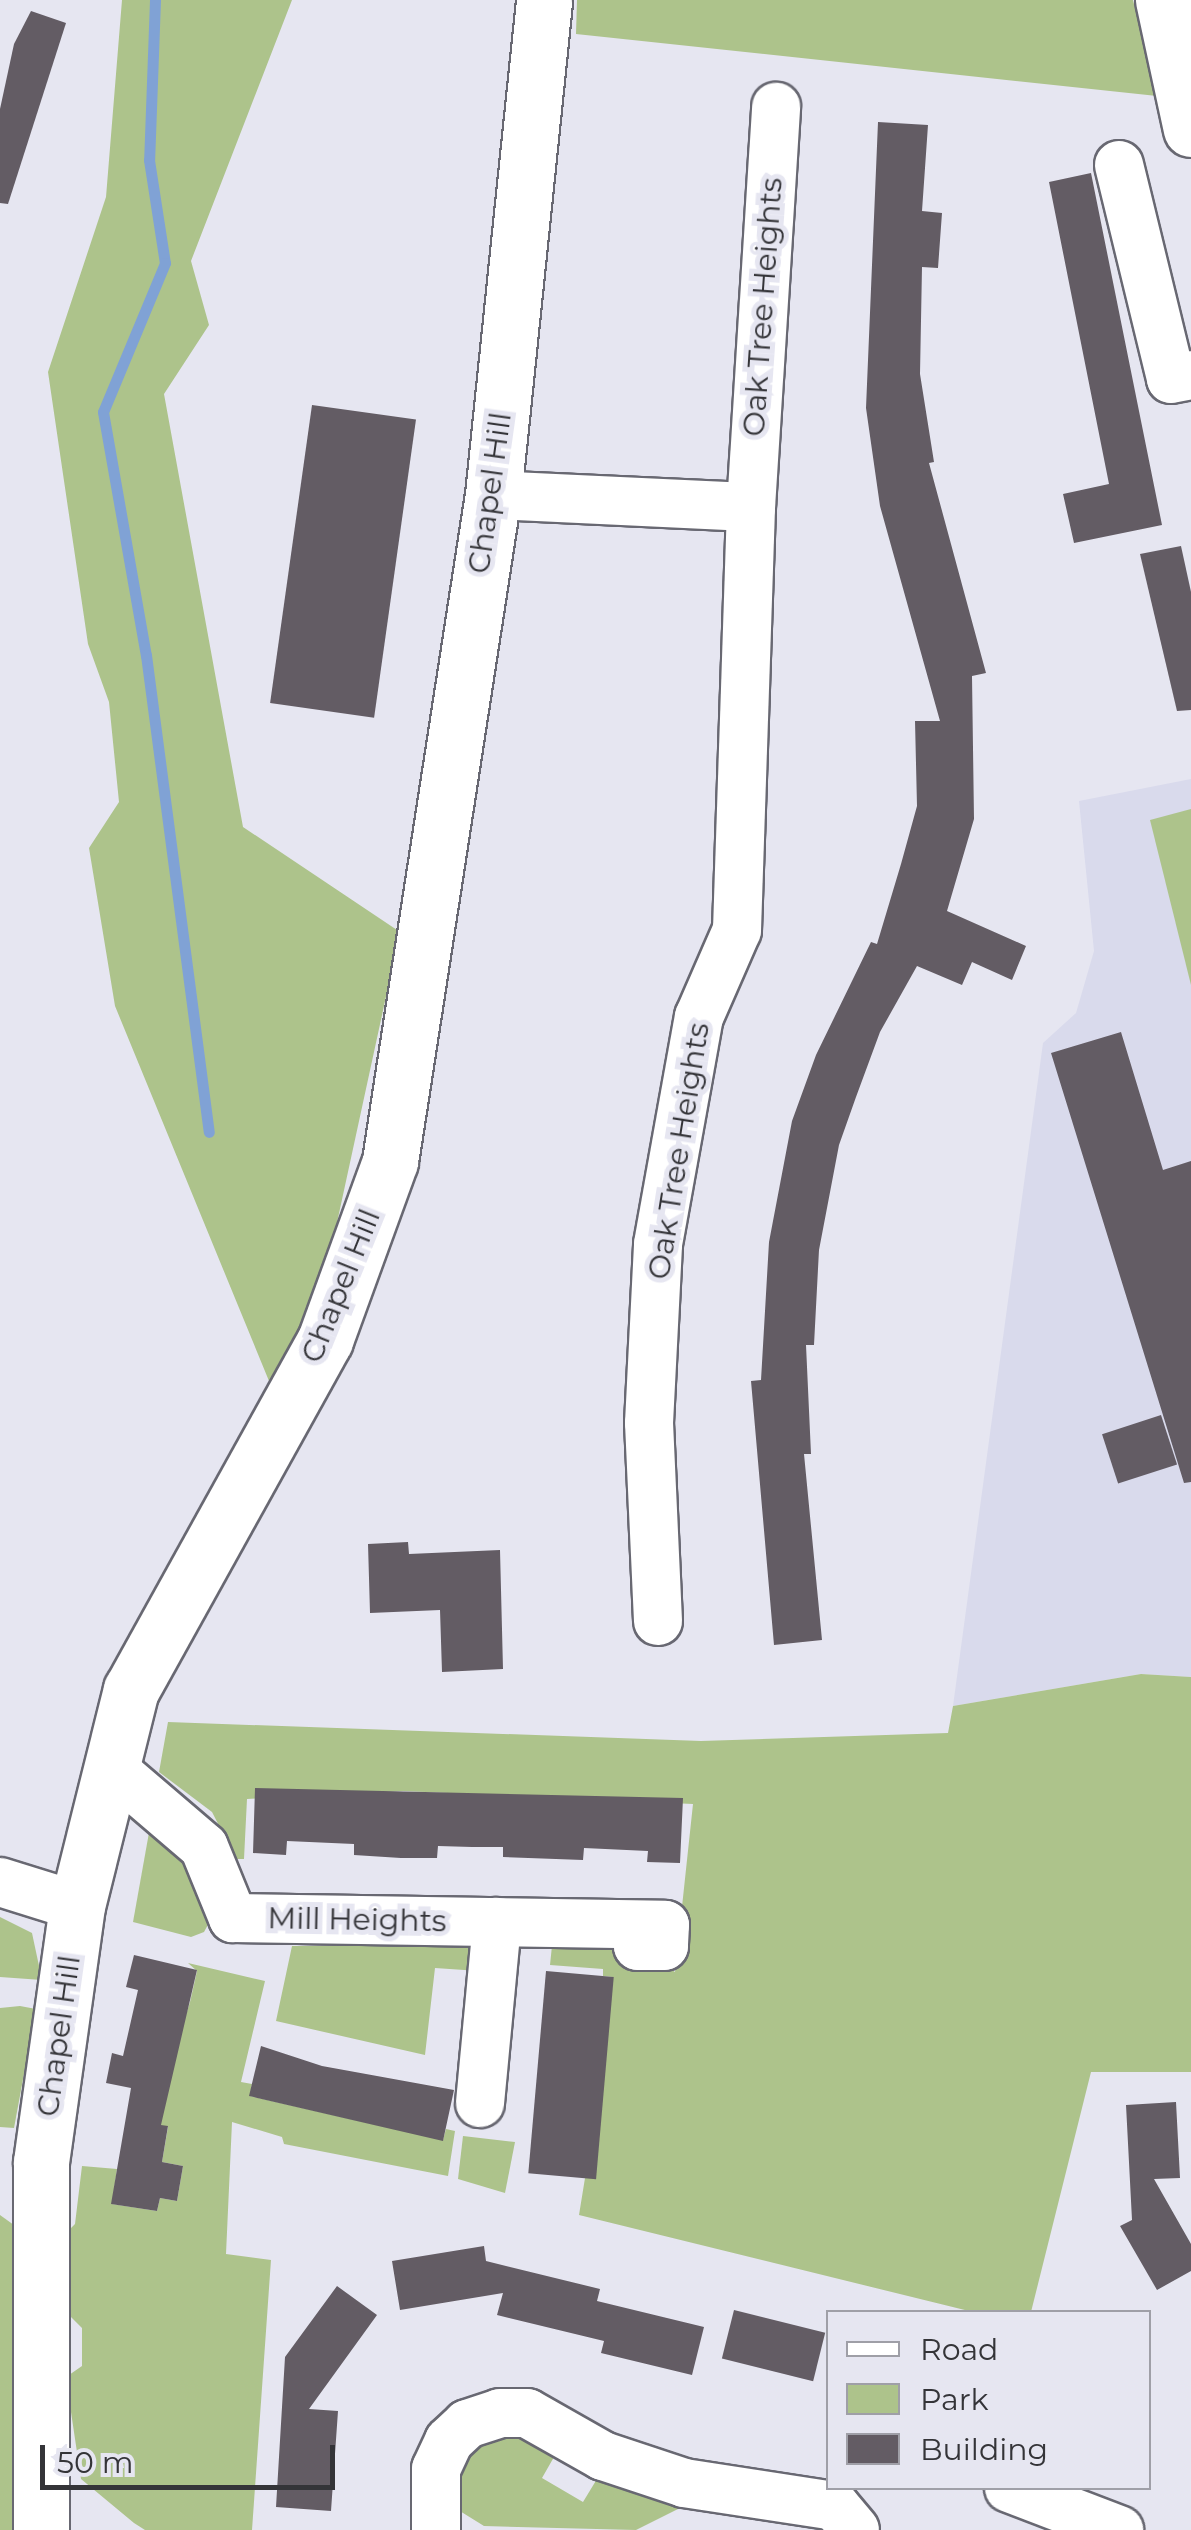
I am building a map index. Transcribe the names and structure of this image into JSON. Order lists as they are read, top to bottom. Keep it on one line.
{"streets":{"street":["Oak Tree Heights","Chapel Hill","Mill Heights"]},"crossings":[["Chapel Hill","Mill Heights"]],"legend":["Road","Park","Building"],"scale_bar":"50 m"}
